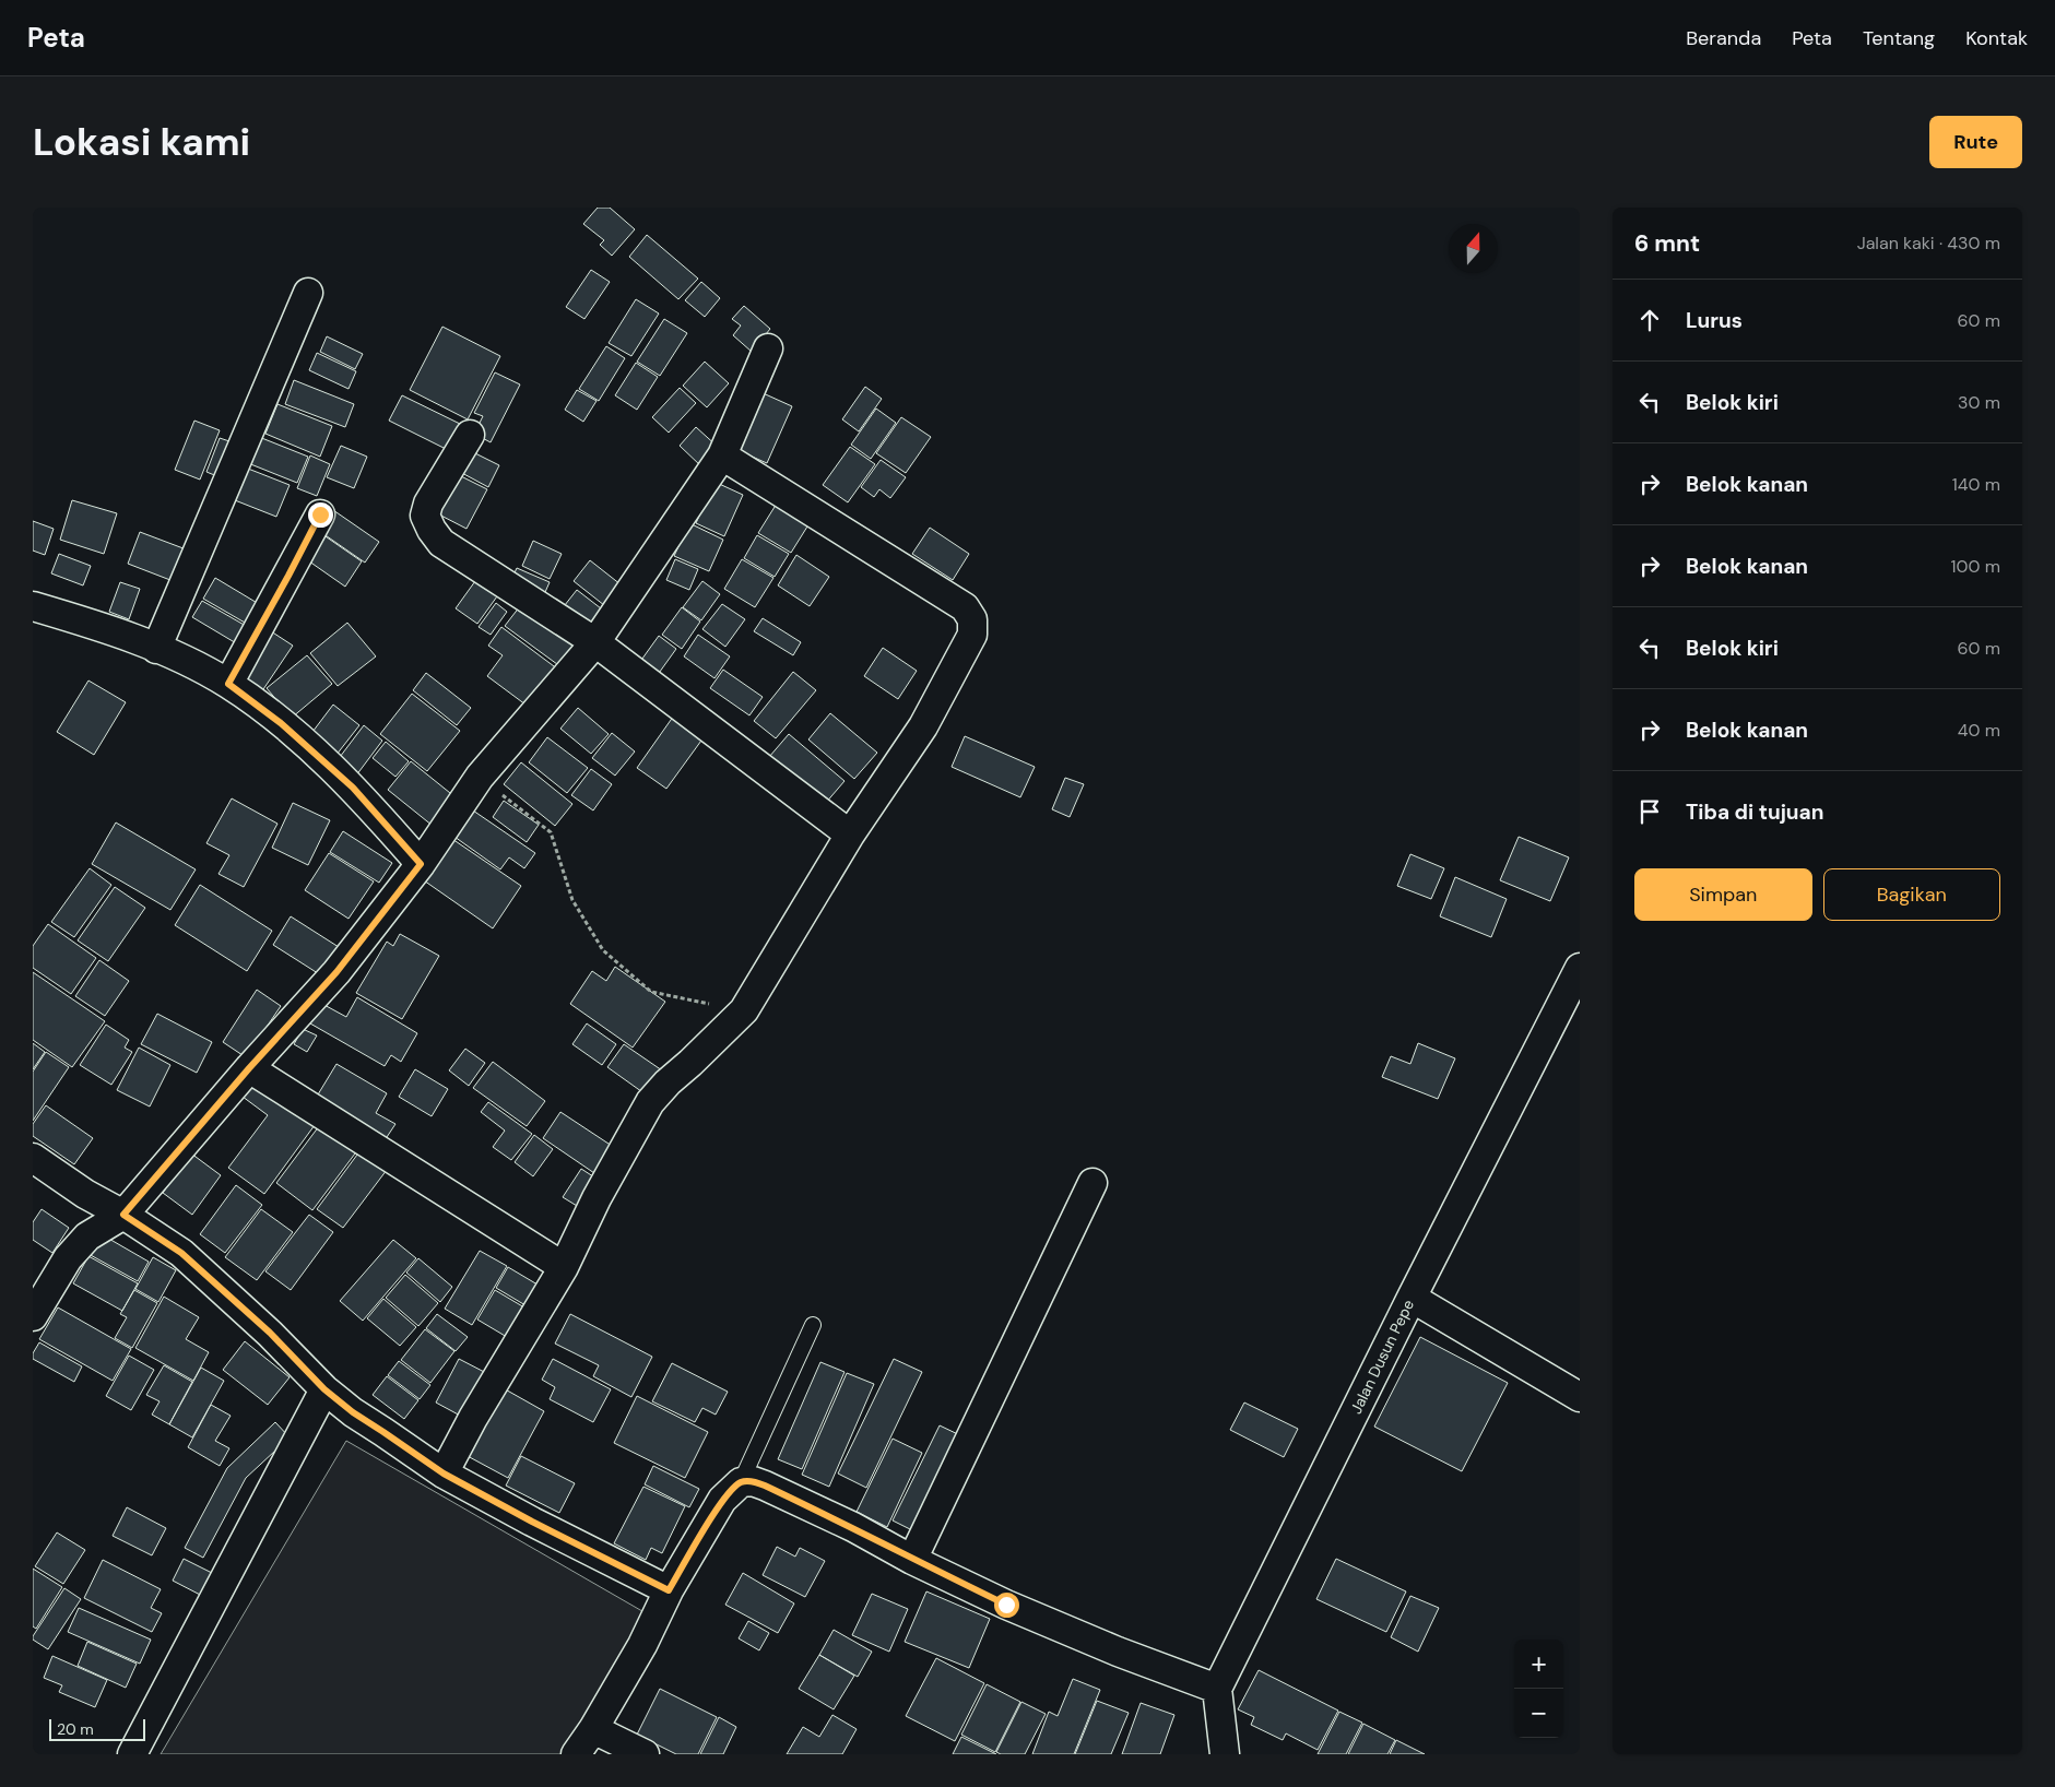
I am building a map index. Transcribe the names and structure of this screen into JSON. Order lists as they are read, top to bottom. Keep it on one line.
{"streets":{"street":["Jalan Dusun Pepe"]},"scale_bar":"20 m","north":"top","page":{"header":"Peta","nav":["Beranda","Peta","Tentang","Kontak"],"buttons":["Rute",["Simpan","Bagikan"]],"title":"Lokasi kami","heading":["6 mnt","Jalan kaki · 430 m"],"list":[["Lurus","60 m"],["Belok kiri","30 m"],["Belok kanan","140 m"],["Belok kanan","100 m"],["Belok kiri","60 m"],["Belok kanan","40 m"],"Tiba di tujuan"],"map_buttons":["+","−"],"scale":"20 m"}}
